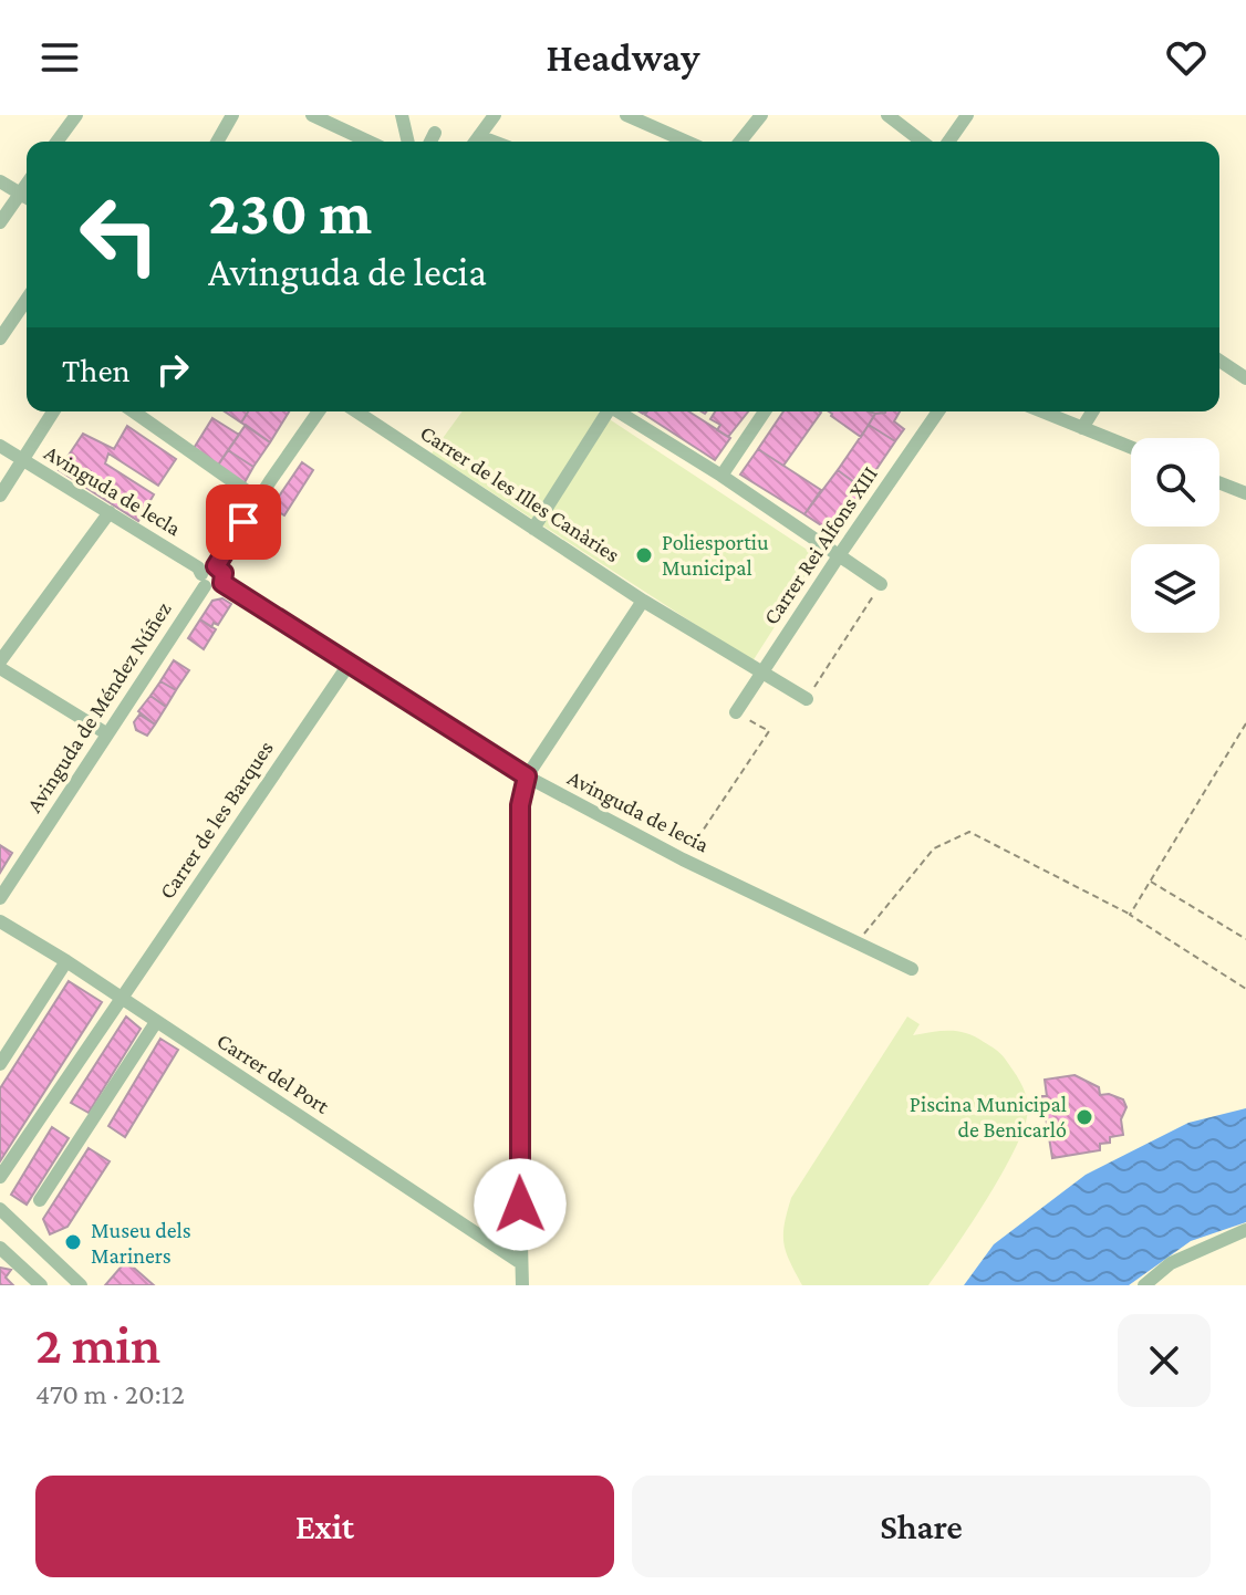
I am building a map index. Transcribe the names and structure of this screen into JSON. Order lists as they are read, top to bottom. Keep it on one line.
{"streets":{"street":["Avinguda de lecla","Carrer de les Illes Canàries","Carrer Rei Alfons XIII","Avinguda de Méndez Núñez","Avinguda de lecia","Carrer de les Barques","Carrer del Port"]},"crossings":[["Avinguda de lecla","Avinguda de Méndez Núñez"],["Avinguda de lecla","Avinguda de lecia"],["Carrer de les Illes Canàries","Carrer Rei Alfons XIII"],["Avinguda de Méndez Núñez","Avinguda de lecia"],["Avinguda de lecia","Carrer de les Barques"],["Carrer de les Barques","Carrer del Port"]],"places":["Poliesportiu Municipal","Piscina Municipal de Benicarló","Museu dels Mariners"],"page":{"header":"Headway","turn":["230 m","Avinguda de lecia"],"then":"Then","heading":["2 min","470 m · 20:12"],"buttons":["Exit","Share"]}}
